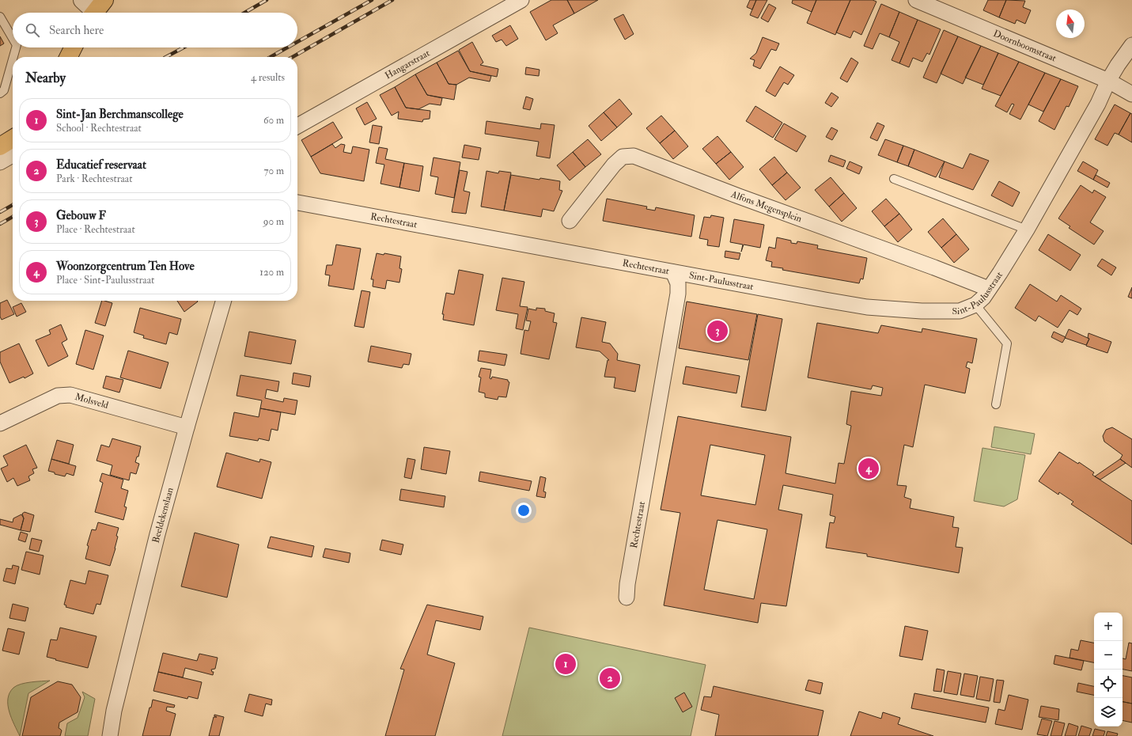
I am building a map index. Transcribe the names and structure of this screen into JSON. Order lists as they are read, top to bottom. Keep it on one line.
{"streets":{"street":["Doornboomstraat","Hangarstraat","Alfons Megensplein","Rechtestraat","Sint-Paulusstraat","Molsveld","Beeldekenslaan"]},"crossings":[["Doornboomstraat","Sint-Paulusstraat"],["Alfons Megensplein","Sint-Paulusstraat"],["Rechtestraat","Sint-Paulusstraat"],["Molsveld","Beeldekenslaan"]],"north":"top","page":{"search":"Search here","heading":["Nearby","4 results"],"list":[{"mark":"1","name":"Sint-Jan Berchmanscollege","note":"School · Rechtestraat","value":"60 m"},{"mark":"2","name":"Educatief reservaat","note":"Park · Rechtestraat","value":"70 m"},{"mark":"3","name":"Gebouw F","note":"Place · Rechtestraat","value":"90 m"},{"mark":"4","name":"Woonzorgcentrum Ten Hove","note":"Place · Sint-Paulusstraat","value":"120 m"}],"pins":["3","4","1","2"],"map_buttons":["+","−"]}}
